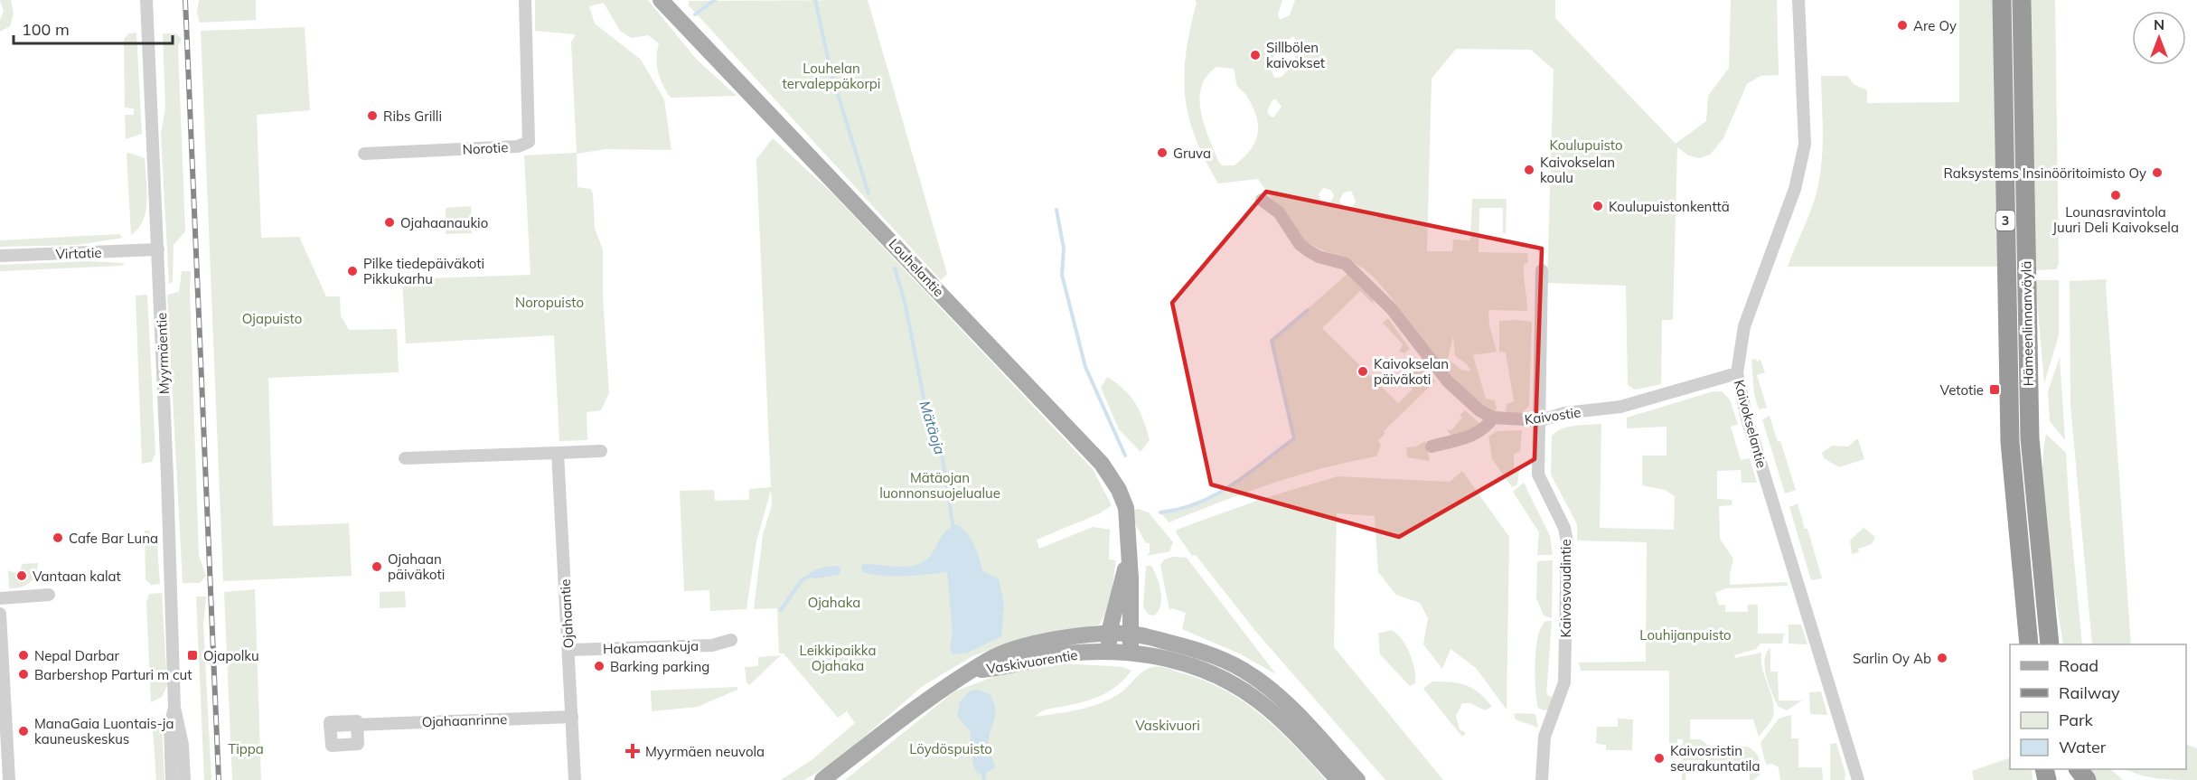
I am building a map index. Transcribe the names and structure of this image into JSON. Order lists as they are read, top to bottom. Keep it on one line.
{"streets":{"highway":["3","Hämeenlinnanväylä"],"main road":["Louhelantie","Vaskivuorentie"],"street":["Norotie","Virtatie","Myyrmäentie","Kaivostie","Kaivokselantie","Kaivosvoudintie","Ojahaantie","Hakamaankuja","Ojahaanrinne"]},"crossings":[["Virtatie","Myyrmäentie"],["Louhelantie","Vaskivuorentie"],["Kaivostie","Kaivokselantie"],["Kaivostie","Kaivosvoudintie"],["Ojahaantie","Hakamaankuja"],["Ojahaantie","Ojahaanrinne"]],"water":["Mätäoja"],"parks":["Louhelan tervaleppäkorpi","Koulupuisto","Noropuisto","Ojapuisto","Mätäojan luonnonsuojelualue","Ojahaka","Louhijanpuisto","Leikkipaikka Ojahaka","Vaskivuori","Tippa","Löydöspuisto"],"places":{"other":["Are Oy","Sillbölen kaivokset","Ribs Grilli","Gruva","Kaivokselan koulu","Raksystems Insinööritoimisto Oy","Lounasravintola Juuri Deli Kaivoksela","Koulupuistonkenttä","Ojahaanaukio","Pilke tiedepäiväkoti Pikkukarhu","Kaivokselan päiväkoti","Cafe Bar Luna","Ojahaan päiväkoti","Vantaan kalat","Nepal Darbar","Sarlin Oy Ab","Barking parking","Barbershop Parturi m cut","ManaGaia Luontais-ja kauneuskeskus","Kaivosristin seurakuntatila"],"transit":["Vetotie","Ojapolku"],"health":["Myyrmäen neuvola"]},"legend":["Road","Railway","Park","Water"],"scale_bar":"100 m","north":"top"}
